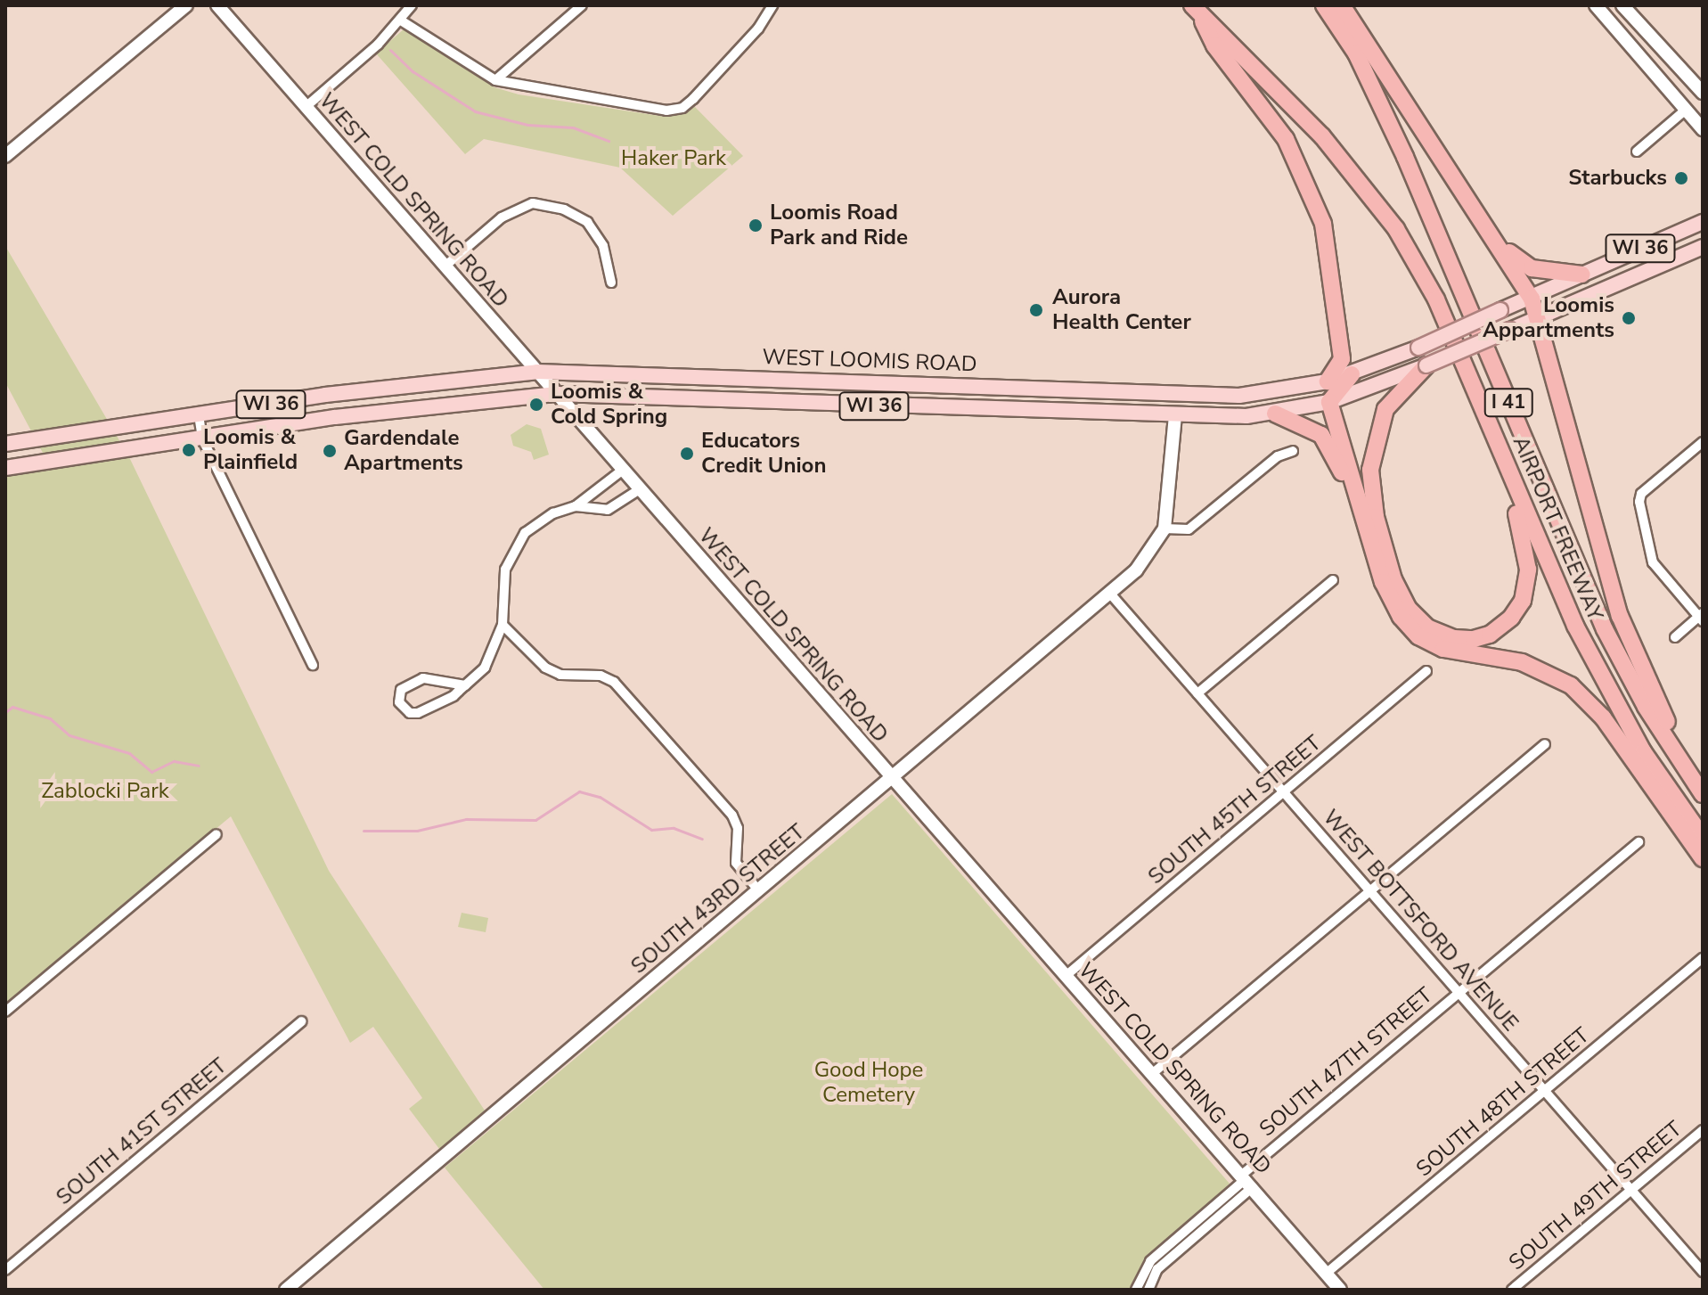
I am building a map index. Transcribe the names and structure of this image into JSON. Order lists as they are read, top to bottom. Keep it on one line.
{"streets":{"highway":["I 41","AIRPORT FREEWAY"],"main road":["WI 36","WEST LOOMIS ROAD"],"street":["WEST COLD SPRING ROAD","SOUTH 45TH STREET","SOUTH 43RD STREET","WEST BOTTSFORD AVENUE","SOUTH 47TH STREET","SOUTH 48TH STREET","SOUTH 41ST STREET","SOUTH 49TH STREET"]},"crossings":[["WEST COLD SPRING ROAD","WI 36"],["WEST COLD SPRING ROAD","WEST LOOMIS ROAD"],["WEST COLD SPRING ROAD","SOUTH 45TH STREET"],["WEST COLD SPRING ROAD","SOUTH 43RD STREET"],["WEST COLD SPRING ROAD","SOUTH 47TH STREET"],["WEST COLD SPRING ROAD","SOUTH 48TH STREET"],["WI 36","SOUTH 43RD STREET"],["SOUTH 45TH STREET","WEST BOTTSFORD AVENUE"],["SOUTH 43RD STREET","WEST BOTTSFORD AVENUE"],["WEST BOTTSFORD AVENUE","SOUTH 47TH STREET"],["WEST BOTTSFORD AVENUE","SOUTH 48TH STREET"],["WEST BOTTSFORD AVENUE","SOUTH 49TH STREET"]],"parks":["Haker Park","Zablocki Park","Good Hope Cemetery"],"places":["Starbucks","Loomis Road Park and Ride","Aurora Health Center","Loomis Appartments","Loomis & Cold Spring","Loomis & Plainfield","Gardendale Apartments","Educators Credit Union"]}
